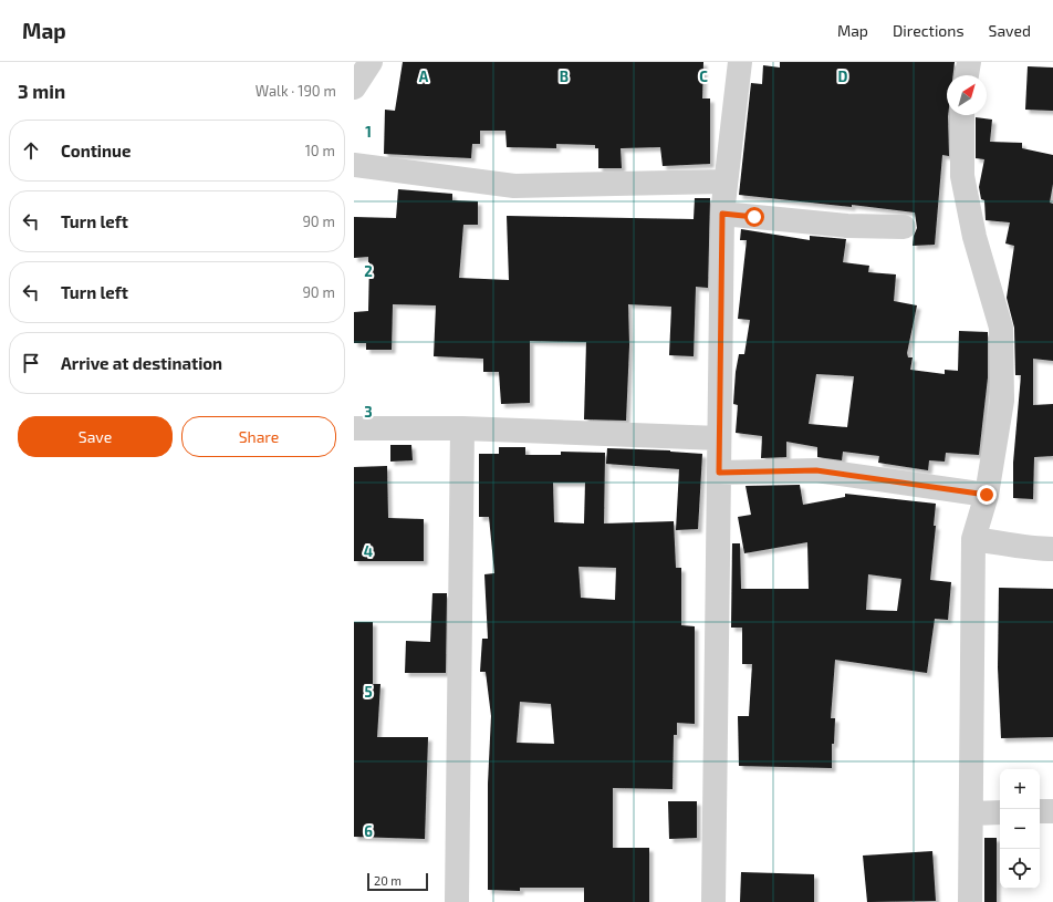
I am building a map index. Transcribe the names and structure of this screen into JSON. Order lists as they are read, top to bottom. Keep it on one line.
{"scale_bar":"20 m","north":"top right","page":{"header":"Map","nav":["Map","Directions","Saved"],"heading":["3 min","Walk · 190 m"],"list":[["Continue","10 m"],["Turn left","90 m"],["Turn left","90 m"],"Arrive at destination"],"buttons":["Save","Share"],"map_buttons":["+","−"],"scale":"20 m"},"grid":{"columns":["A","B","C","D"],"rows":["1","2","3","4","5","6"]}}
